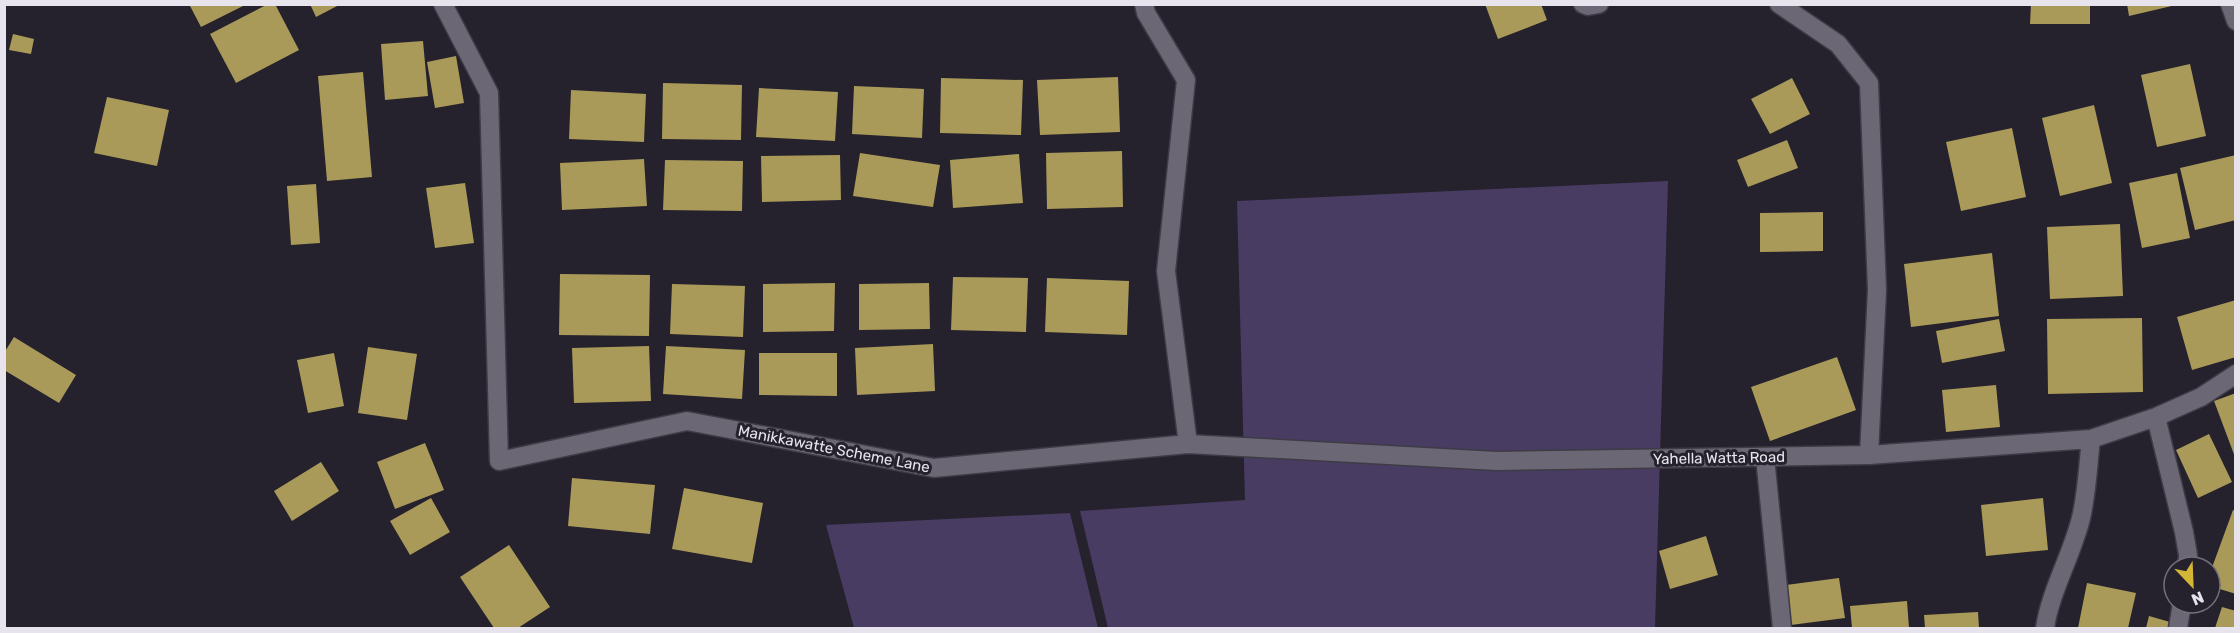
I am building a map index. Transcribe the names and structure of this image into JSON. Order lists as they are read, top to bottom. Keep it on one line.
{"streets":{"street":["Manikkawatte Scheme Lane","Yahella Watta Road"]},"crossings":[["Manikkawatte Scheme Lane","Yahella Watta Road"]],"north":"bottom right"}
